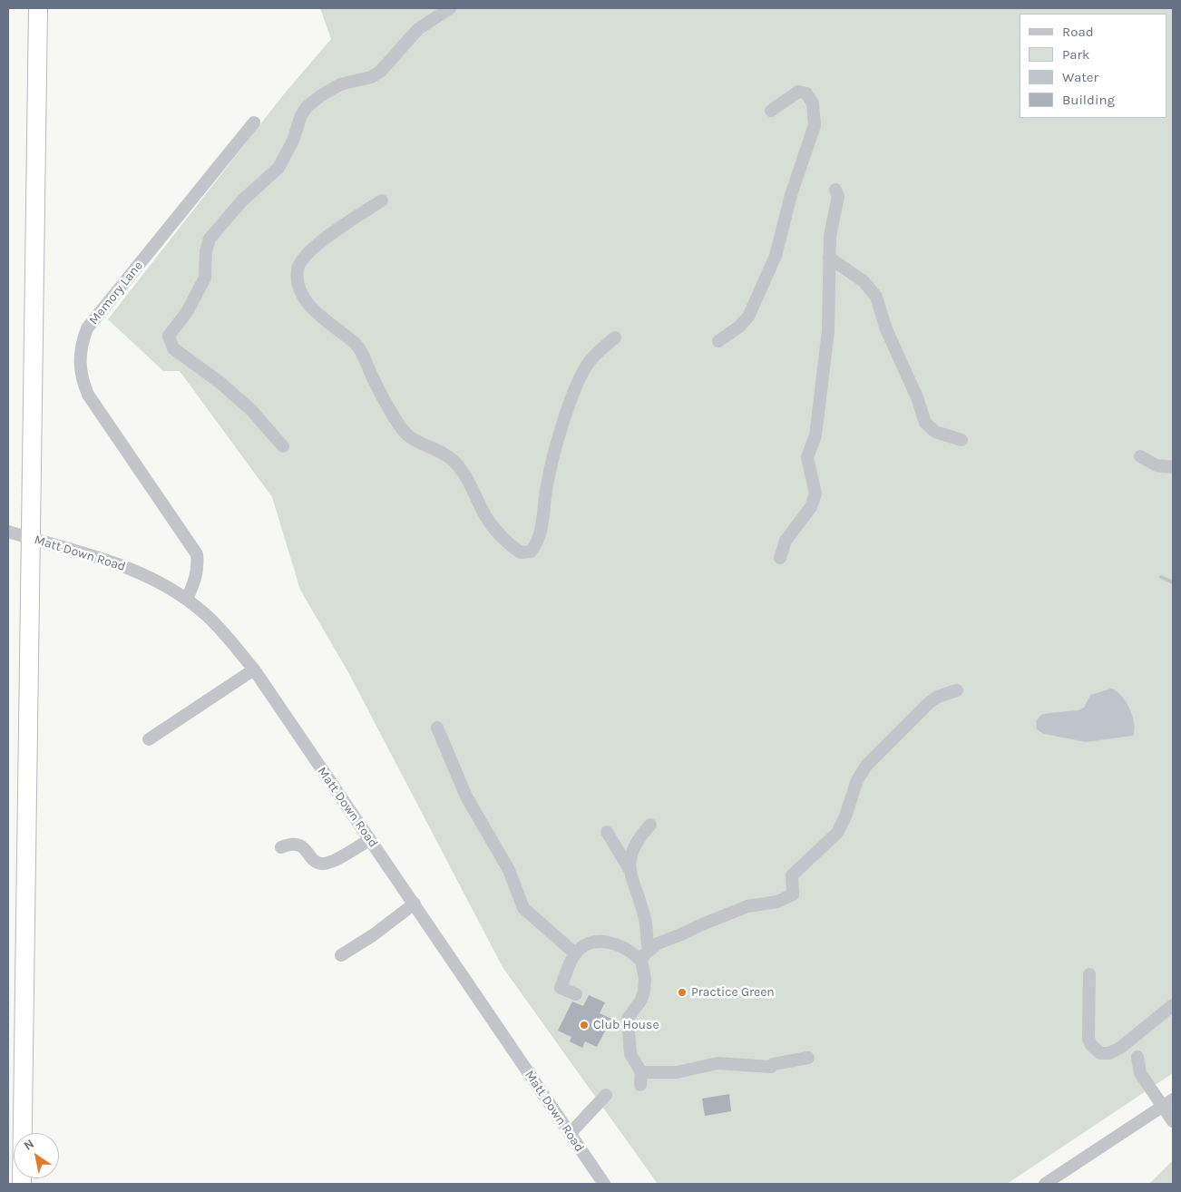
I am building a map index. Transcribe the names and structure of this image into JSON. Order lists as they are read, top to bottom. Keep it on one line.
{"streets":{"street":["Memory Lane","Matt Down Road"]},"crossings":[["Memory Lane","Matt Down Road"]],"places":["Practice Green","Club House"],"legend":["Road","Park","Water","Building"],"north":"top left"}
